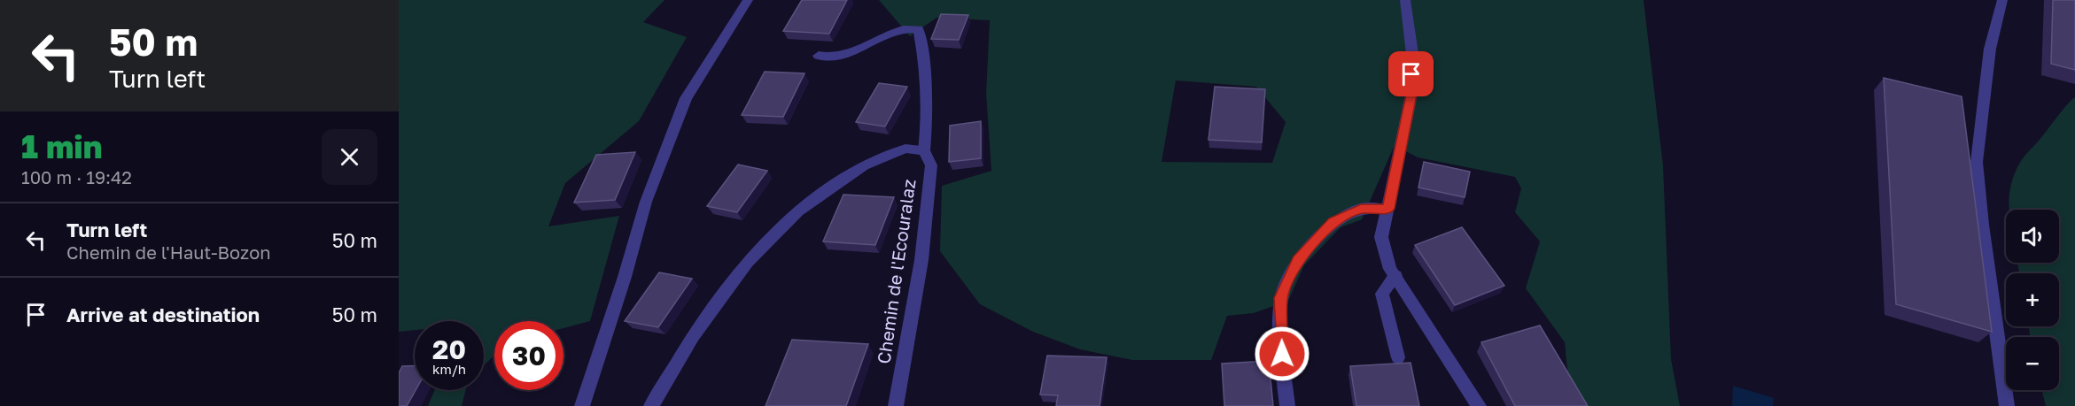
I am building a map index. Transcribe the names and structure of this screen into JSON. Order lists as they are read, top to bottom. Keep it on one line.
{"streets":{"street":["Chemin de l'Ecouralaz"]},"page":{"turn":["50 m","Turn left"],"heading":["1 min","100 m · 19:42"],"list":[{"name":"Turn left","note":"Chemin de l'Haut-Bozon","value":"50 m"},{"name":"Arrive at destination","value":"50 m"}],"map_buttons":["+","−"],"speed":"20 km/h","limit":"30"}}
